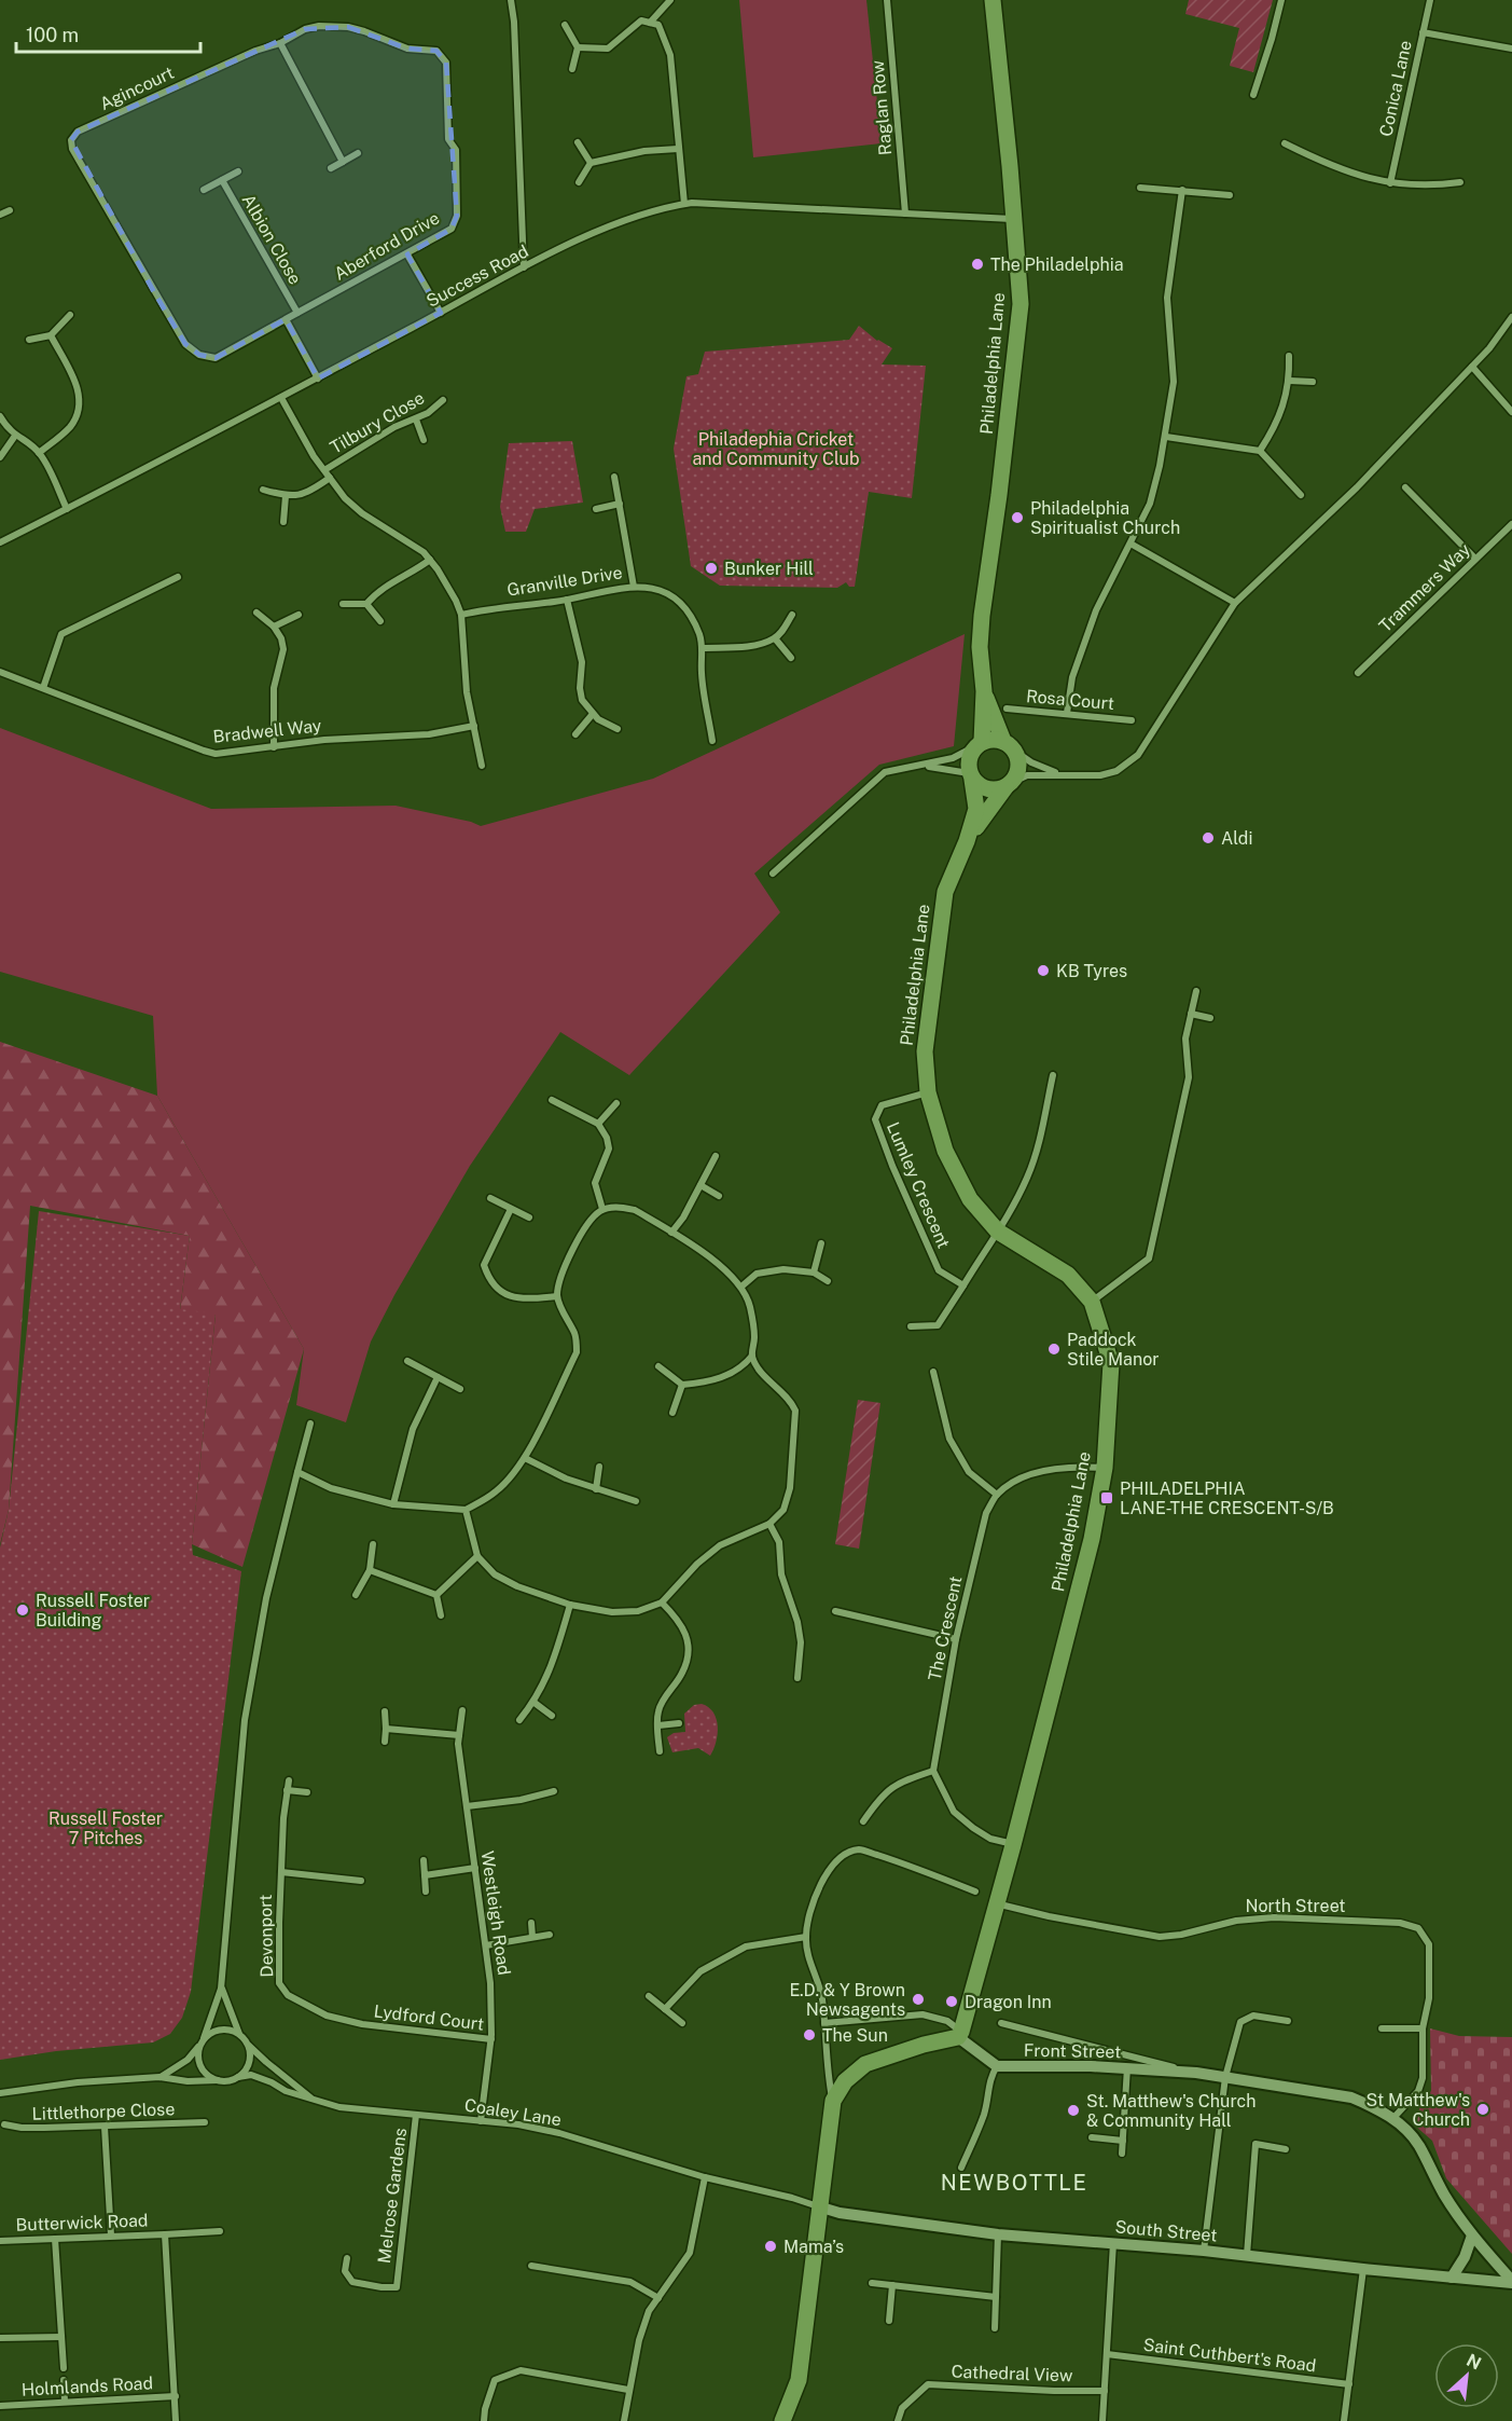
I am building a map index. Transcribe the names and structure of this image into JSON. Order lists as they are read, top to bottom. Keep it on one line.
{"streets":{"main road":["Philadelphia Lane"],"street":["Agincourt","Conica Lane","Raglan Row","Albion Close","Aberford Drive","Success Road","Tilbury Close","Granville Drive","Trammers Way","Rosa Court","Bradwell Way","Lumley Crescent","The Crescent","North Street","Westleigh Road","Devonport","Lydford Court","Front Street","Littlethorpe Close","Coaley Lane","Melrose Gardens","Butterwick Road","South Street","Saint Cuthbert's Road","Cathedral View","Holmlands Road"]},"crossings":[["Agincourt","Aberford Drive"],["Raglan Row","Success Road"],["Albion Close","Aberford Drive"],["Success Road","Philadelphia Lane"],["Philadelphia Lane","Lumley Crescent"],["Philadelphia Lane","North Street"],["North Street","Front Street"],["Westleigh Road","Lydford Court"],["Westleigh Road","Coaley Lane"],["Devonport","Lydford Court"],["Coaley Lane","Melrose Gardens"],["Coaley Lane","South Street"],["Butterwick Road","Holmlands Road"]],"districts":["NEWBOTTLE"],"parks":["Philadephia Cricket and Community Club","Russell Foster 7 Pitches"],"places":{"other":["The Philadelphia","Philadelphia Spiritualist Church","Bunker Hill","Aldi","KB Tyres","Paddock Stile Manor","Russell Foster Building","E.D. & Y Brown Newsagents","Dragon Inn","The Sun","St Matthew's Church","St. Matthew's Church & Community Hall","Mama’s"],"transit":["PHILADELPHIA LANE-THE CRESCENT-S/B"]},"scale_bar":"100 m","north":"top right"}
